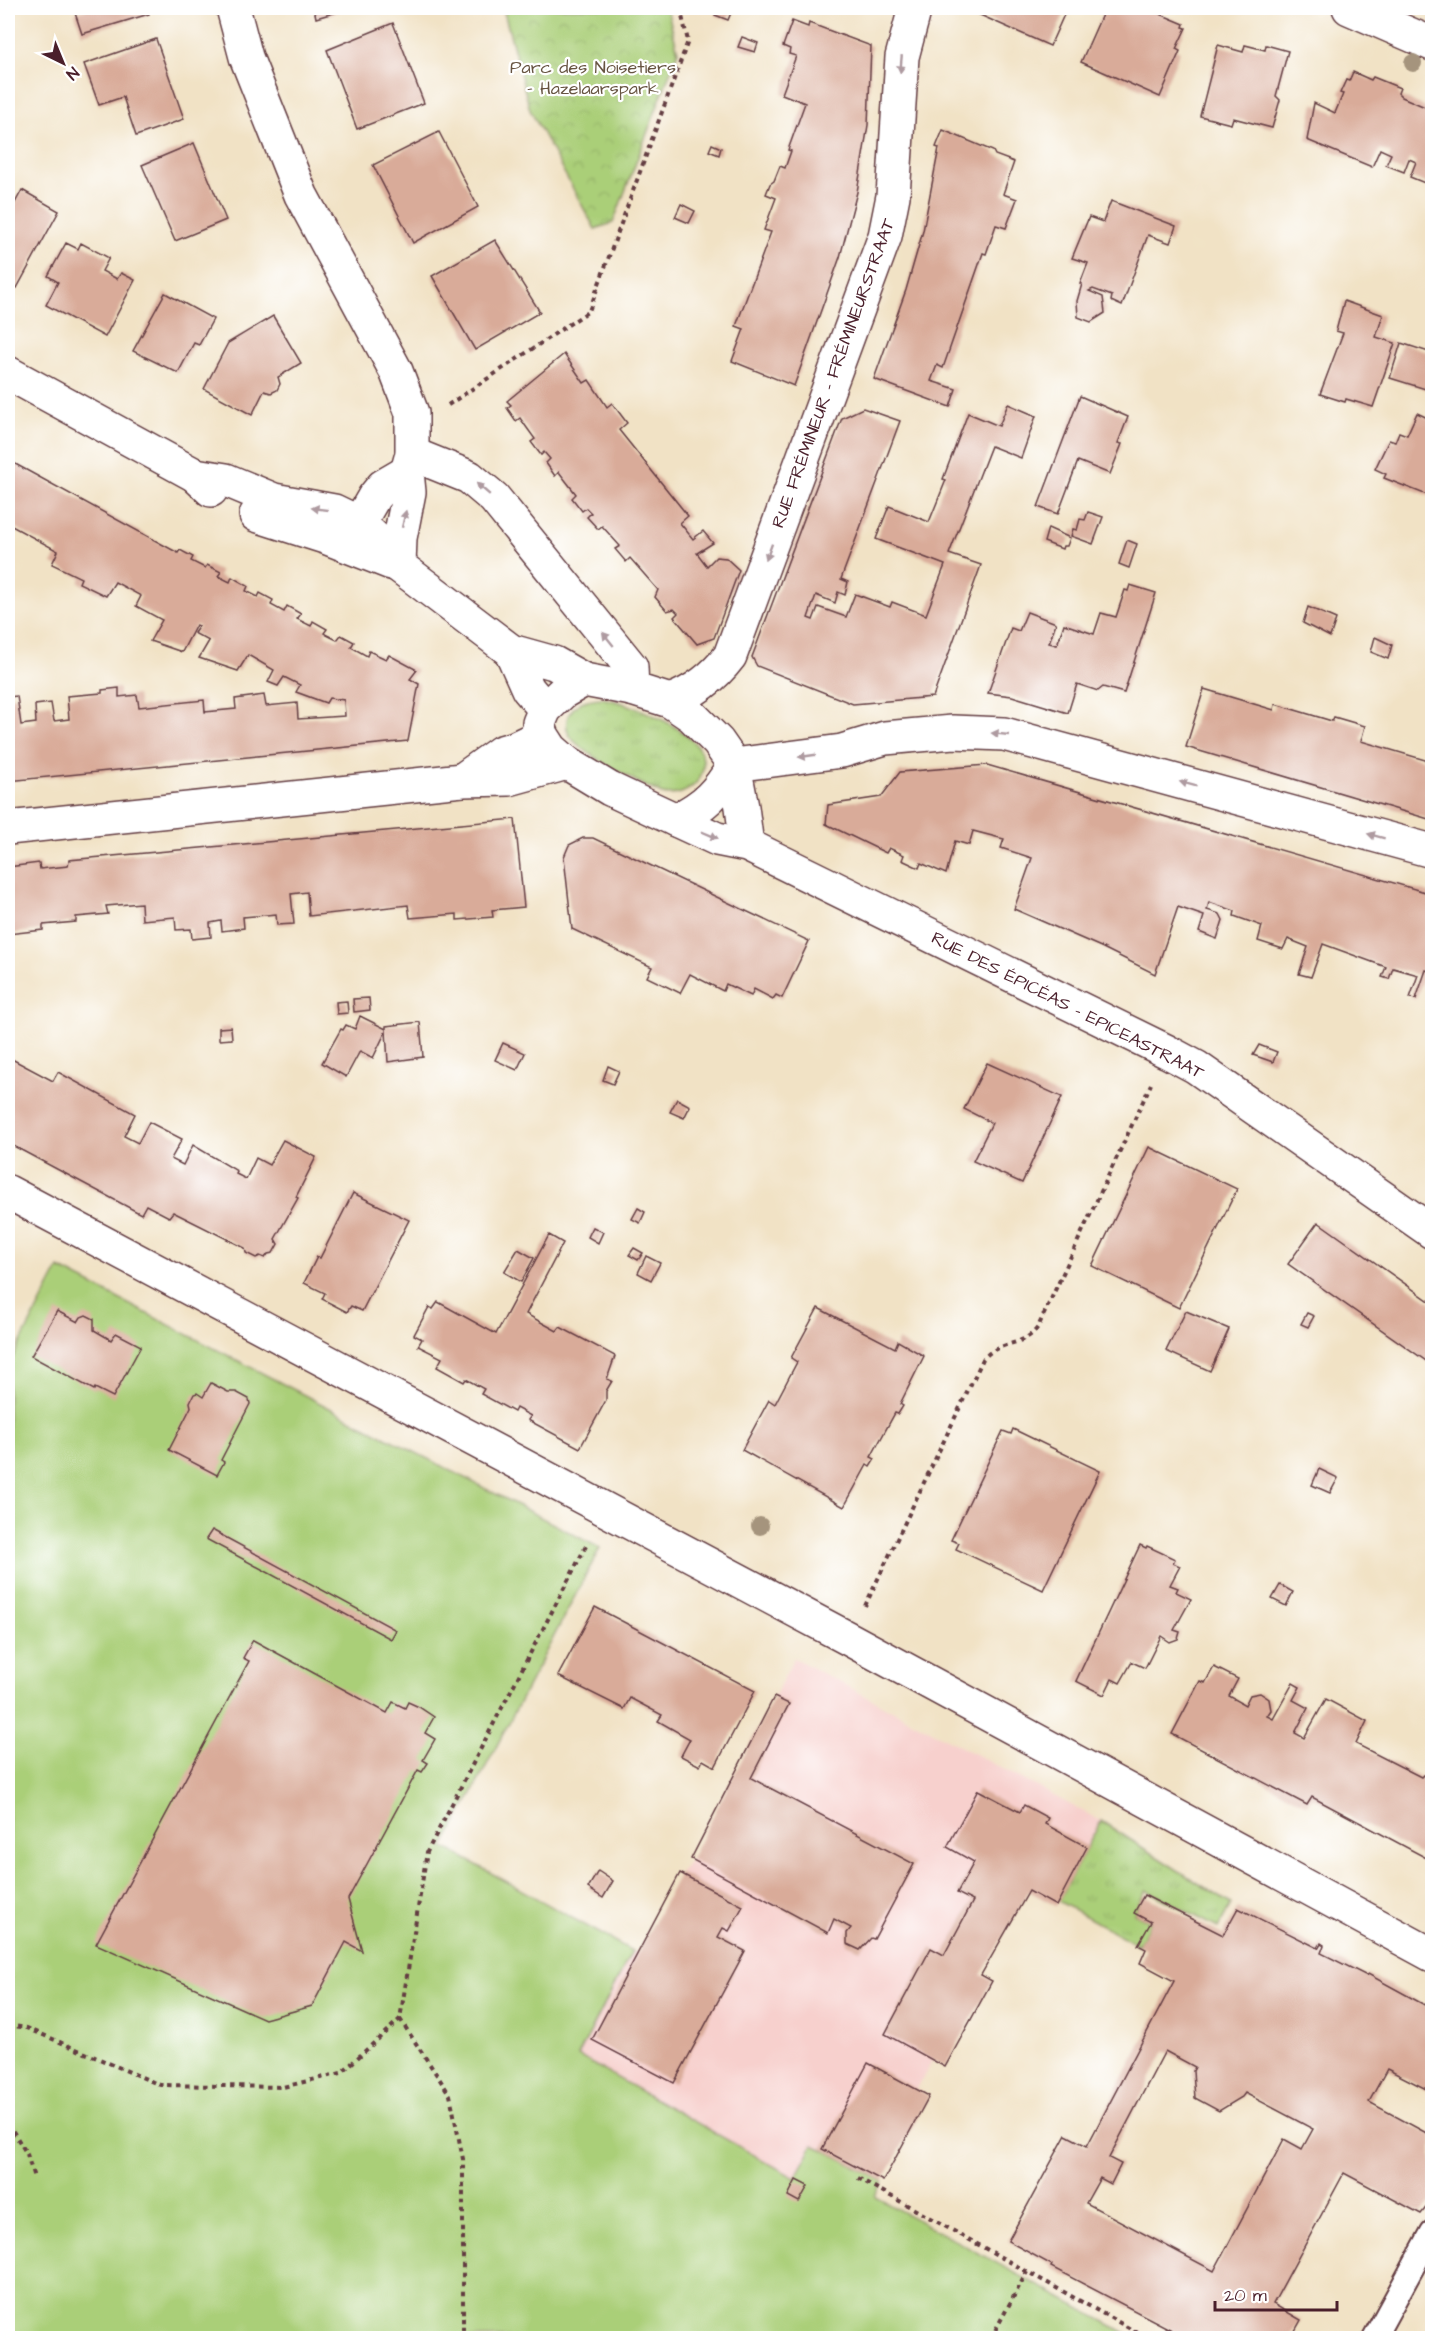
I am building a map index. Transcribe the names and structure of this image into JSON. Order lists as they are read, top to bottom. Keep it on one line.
{"streets":{"street":["RUE FRÉMINEUR - FRÉMINEURSTRAAT","RUE DES ÉPICÉAS - EPICEASTRAAT"]},"one_way":["RUE FRÉMINEUR - FRÉMINEURSTRAAT"],"parks":["Parc des Noisetiers - Hazelaarspark"],"scale_bar":"20 m","north":"bottom right"}
